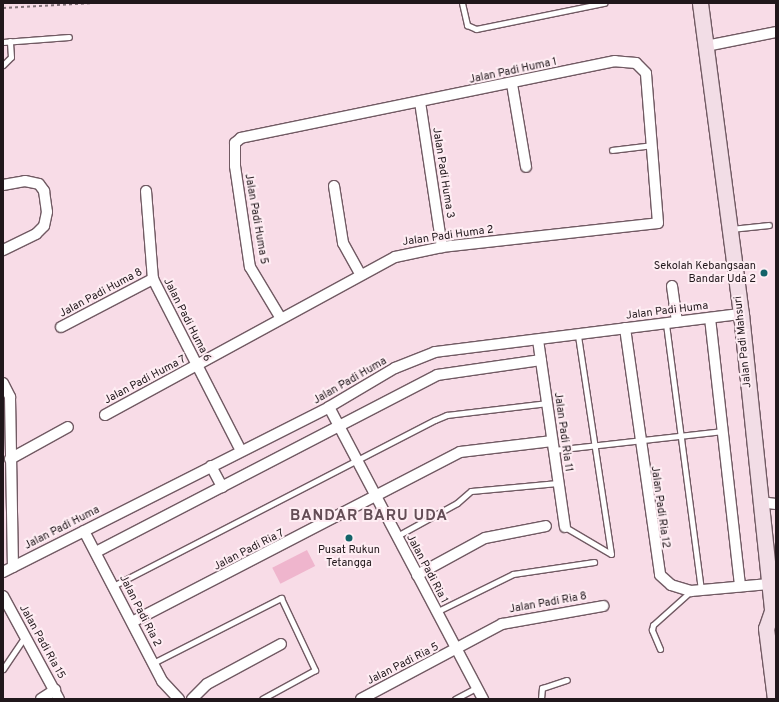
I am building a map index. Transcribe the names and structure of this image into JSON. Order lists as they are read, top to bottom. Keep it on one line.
{"streets":{"main road":["Jalan Padi Mahsuri"],"street":["Jalan Padi Huma 1","Jalan Padi Huma 3","Jalan Padi Huma 5","Jalan Padi Huma 2","Jalan Padi Huma 8","Jalan Padi Huma","Jalan Padi Huma 6","Jalan Padi Huma 7","Jalan Padi Ria 11","Jalan Padi Ria 12","Jalan Padi Ria 7","Jalan Padi Ria 1","Jalan Padi Ria 8","Jalan Padi Ria 2","Jalan Padi Ria 15","Jalan Padi Ria 5"]},"crossings":[["Jalan Padi Huma 1","Jalan Padi Huma 3"],["Jalan Padi Huma 1","Jalan Padi Huma 5"],["Jalan Padi Huma 1","Jalan Padi Huma 2"],["Jalan Padi Huma 3","Jalan Padi Huma 2"],["Jalan Padi Huma 5","Jalan Padi Huma 2"],["Jalan Padi Huma 2","Jalan Padi Huma 6"],["Jalan Padi Huma 2","Jalan Padi Huma 7"],["Jalan Padi Huma 8","Jalan Padi Huma 6"],["Jalan Padi Huma","Jalan Padi Huma 6"],["Jalan Padi Huma","Jalan Padi Mahsuri"],["Jalan Padi Huma","Jalan Padi Ria 11"],["Jalan Padi Huma","Jalan Padi Ria 12"],["Jalan Padi Huma","Jalan Padi Ria 1"],["Jalan Padi Huma","Jalan Padi Ria 2"],["Jalan Padi Huma 6","Jalan Padi Huma 7"],["Jalan Padi Mahsuri","Jalan Padi Ria 12"],["Jalan Padi Ria 11","Jalan Padi Ria 7"],["Jalan Padi Ria 7","Jalan Padi Ria 1"],["Jalan Padi Ria 7","Jalan Padi Ria 2"],["Jalan Padi Ria 1","Jalan Padi Ria 8"],["Jalan Padi Ria 1","Jalan Padi Ria 5"],["Jalan Padi Ria 8","Jalan Padi Ria 5"]],"districts":["BANDAR BARU UDA"],"places":["Sekolah Kebangsaan Bandar Uda 2","Pusat Rukun Tetangga"]}
